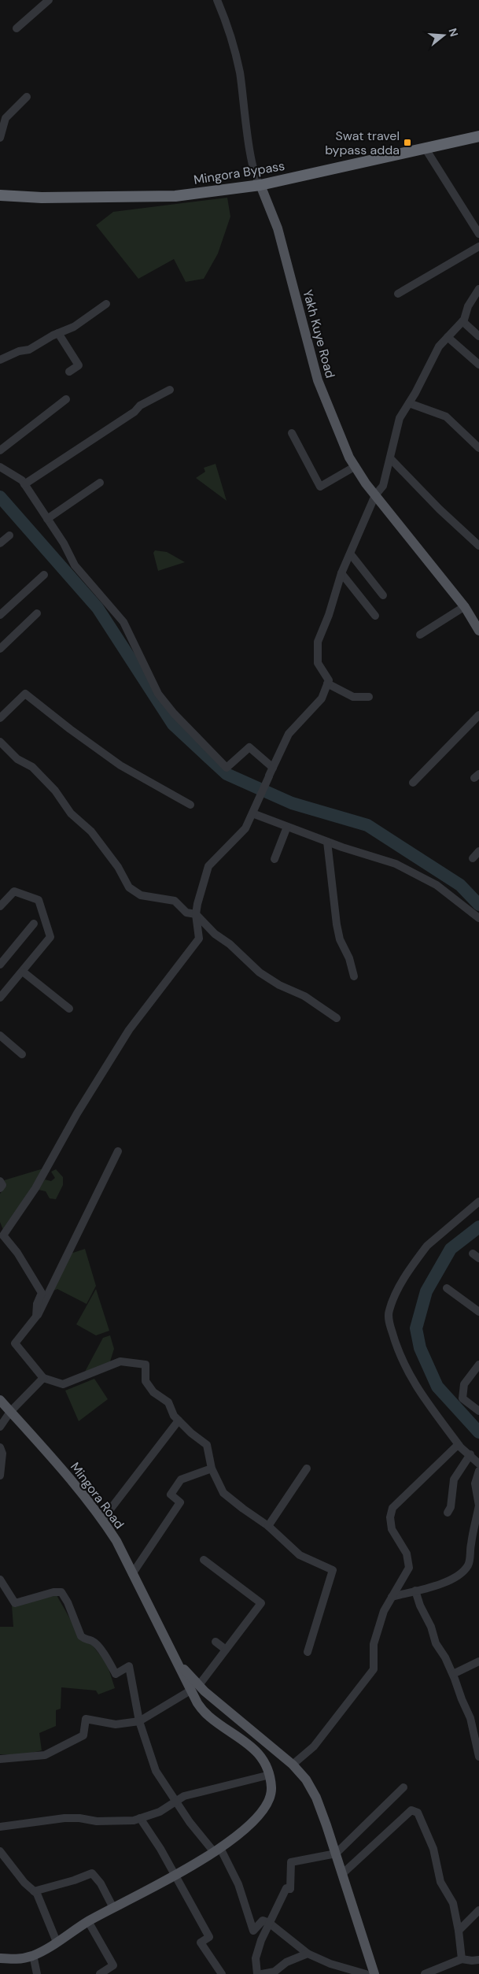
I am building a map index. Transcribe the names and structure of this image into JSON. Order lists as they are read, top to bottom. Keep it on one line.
{"streets":{"highway":["Mingora Bypass"],"main road":["Yakh Kuye Road","Mingora Road"]},"crossings":[["Mingora Bypass","Yakh Kuye Road"]],"places":{"transit":["Swat travel bypass adda"]},"north":"right"}
